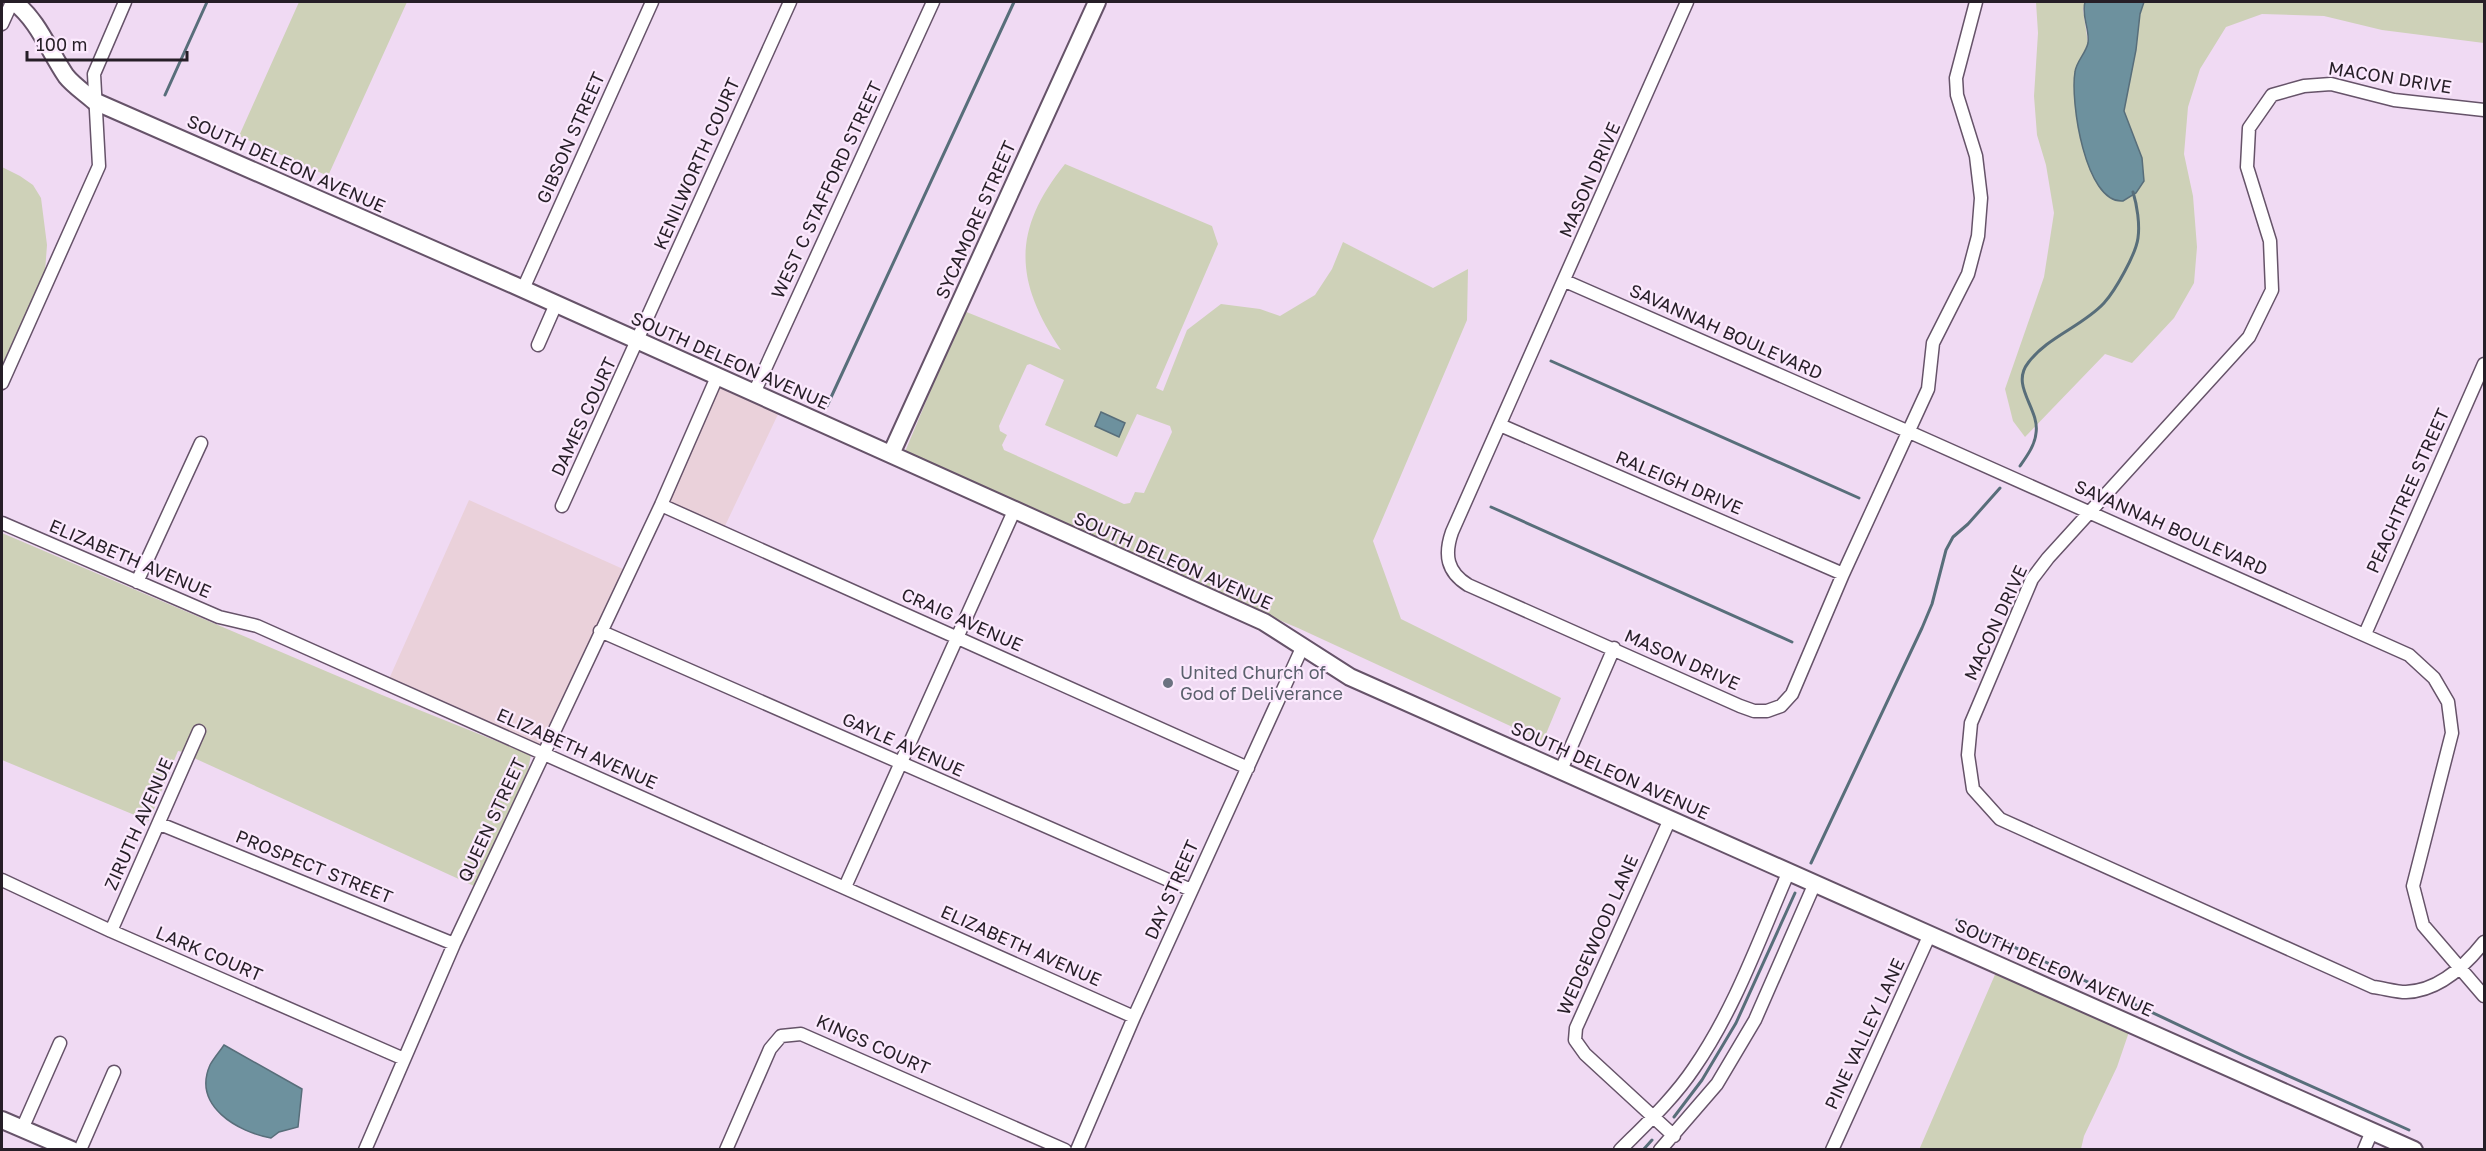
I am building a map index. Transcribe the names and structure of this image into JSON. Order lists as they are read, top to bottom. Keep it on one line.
{"streets":{"street":["MACON DRIVE","GIBSON STREET","SOUTH DELEON AVENUE","KENILWORTH COURT","MASON DRIVE","WEST C STAFFORD STREET","SYCAMORE STREET","SAVANNAH BOULEVARD","DAMES COURT","RALEIGH DRIVE","PEACHTREE STREET","ELIZABETH AVENUE","CRAIG AVENUE","GAYLE AVENUE","QUEEN STREET","ZIRUTH AVENUE","PROSPECT STREET","DAY STREET","WEDGEWOOD LANE","LARK COURT","PINE VALLEY LANE","KINGS COURT"]},"crossings":[["MACON DRIVE","SAVANNAH BOULEVARD"],["GIBSON STREET","SOUTH DELEON AVENUE"],["SOUTH DELEON AVENUE","KENILWORTH COURT"],["SOUTH DELEON AVENUE","WEST C STAFFORD STREET"],["SOUTH DELEON AVENUE","SYCAMORE STREET"],["SOUTH DELEON AVENUE","DAMES COURT"],["SOUTH DELEON AVENUE","QUEEN STREET"],["SOUTH DELEON AVENUE","DAY STREET"],["SOUTH DELEON AVENUE","WEDGEWOOD LANE"],["SOUTH DELEON AVENUE","PINE VALLEY LANE"],["KENILWORTH COURT","DAMES COURT"],["MASON DRIVE","SAVANNAH BOULEVARD"],["MASON DRIVE","RALEIGH DRIVE"],["SAVANNAH BOULEVARD","PEACHTREE STREET"],["ELIZABETH AVENUE","QUEEN STREET"],["ELIZABETH AVENUE","DAY STREET"],["CRAIG AVENUE","QUEEN STREET"],["CRAIG AVENUE","DAY STREET"],["GAYLE AVENUE","QUEEN STREET"],["GAYLE AVENUE","DAY STREET"],["QUEEN STREET","PROSPECT STREET"],["QUEEN STREET","LARK COURT"],["ZIRUTH AVENUE","PROSPECT STREET"],["ZIRUTH AVENUE","LARK COURT"]],"places":["United Church of God of Deliverance"],"scale_bar":"100 m"}
